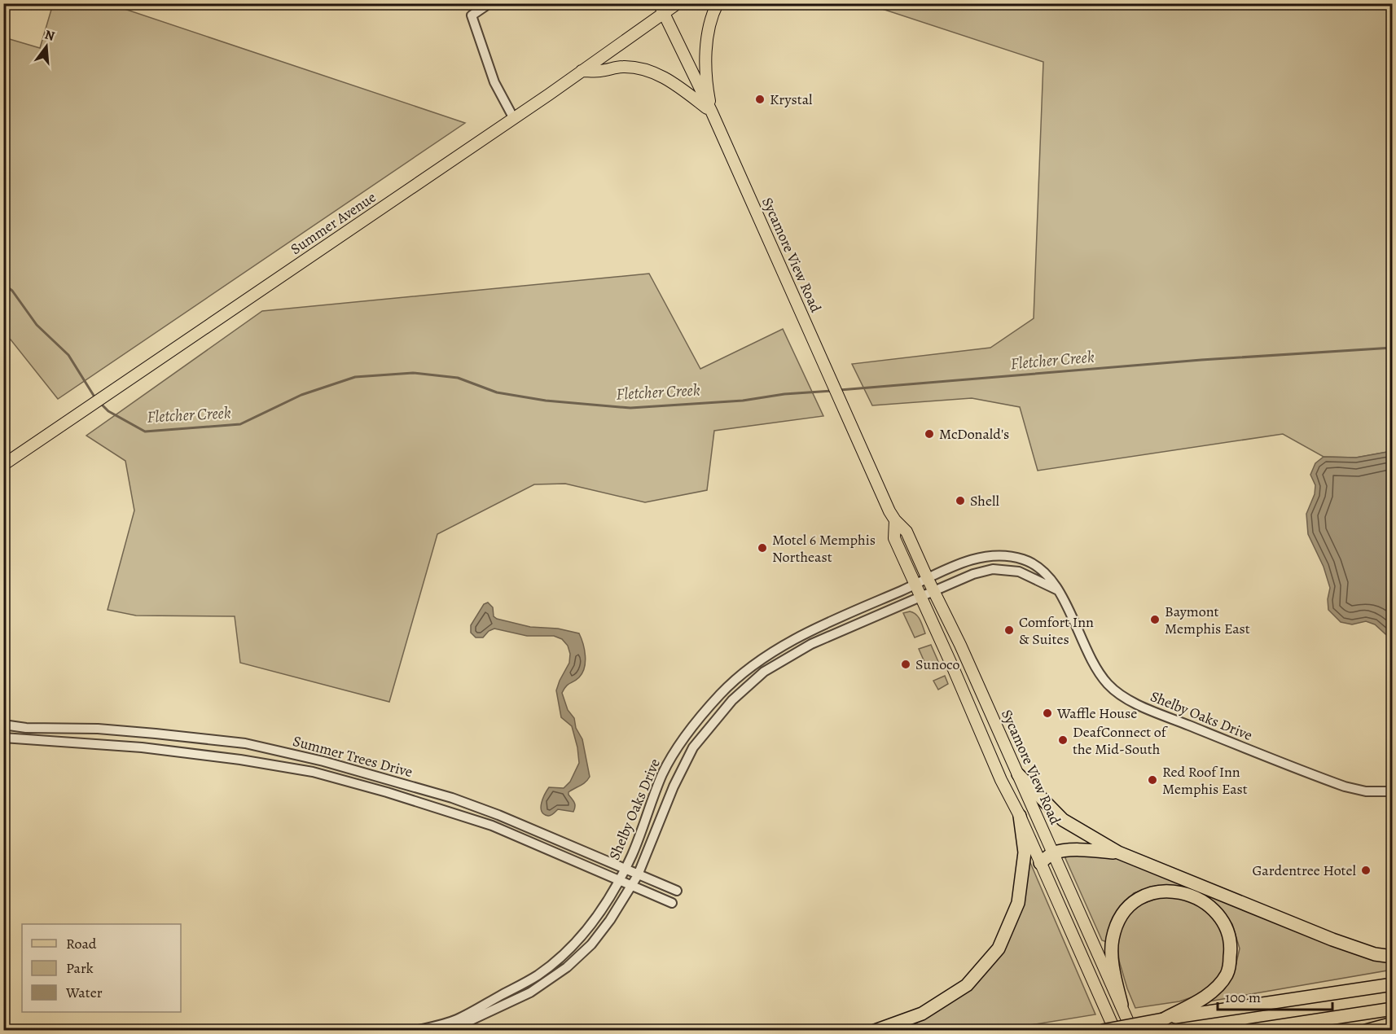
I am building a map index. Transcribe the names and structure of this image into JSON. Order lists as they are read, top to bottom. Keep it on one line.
{"streets":{"main road":["Summer Avenue","Sycamore View Road"],"street":["Shelby Oaks Drive","Summer Trees Drive"]},"crossings":[["Summer Avenue","Sycamore View Road"],["Sycamore View Road","Shelby Oaks Drive"],["Shelby Oaks Drive","Summer Trees Drive"]],"water":["Fletcher Creek"],"places":["Krystal","McDonald's","Shell","Motel 6 Memphis Northeast","Baymont Memphis East","Comfort Inn & Suites","Sunoco","Waffle House","DeafConnect of the Mid-South","Red Roof Inn Memphis East","Gardentree Hotel"],"legend":["Road","Park","Water"],"scale_bar":"100 m","north":"top"}
